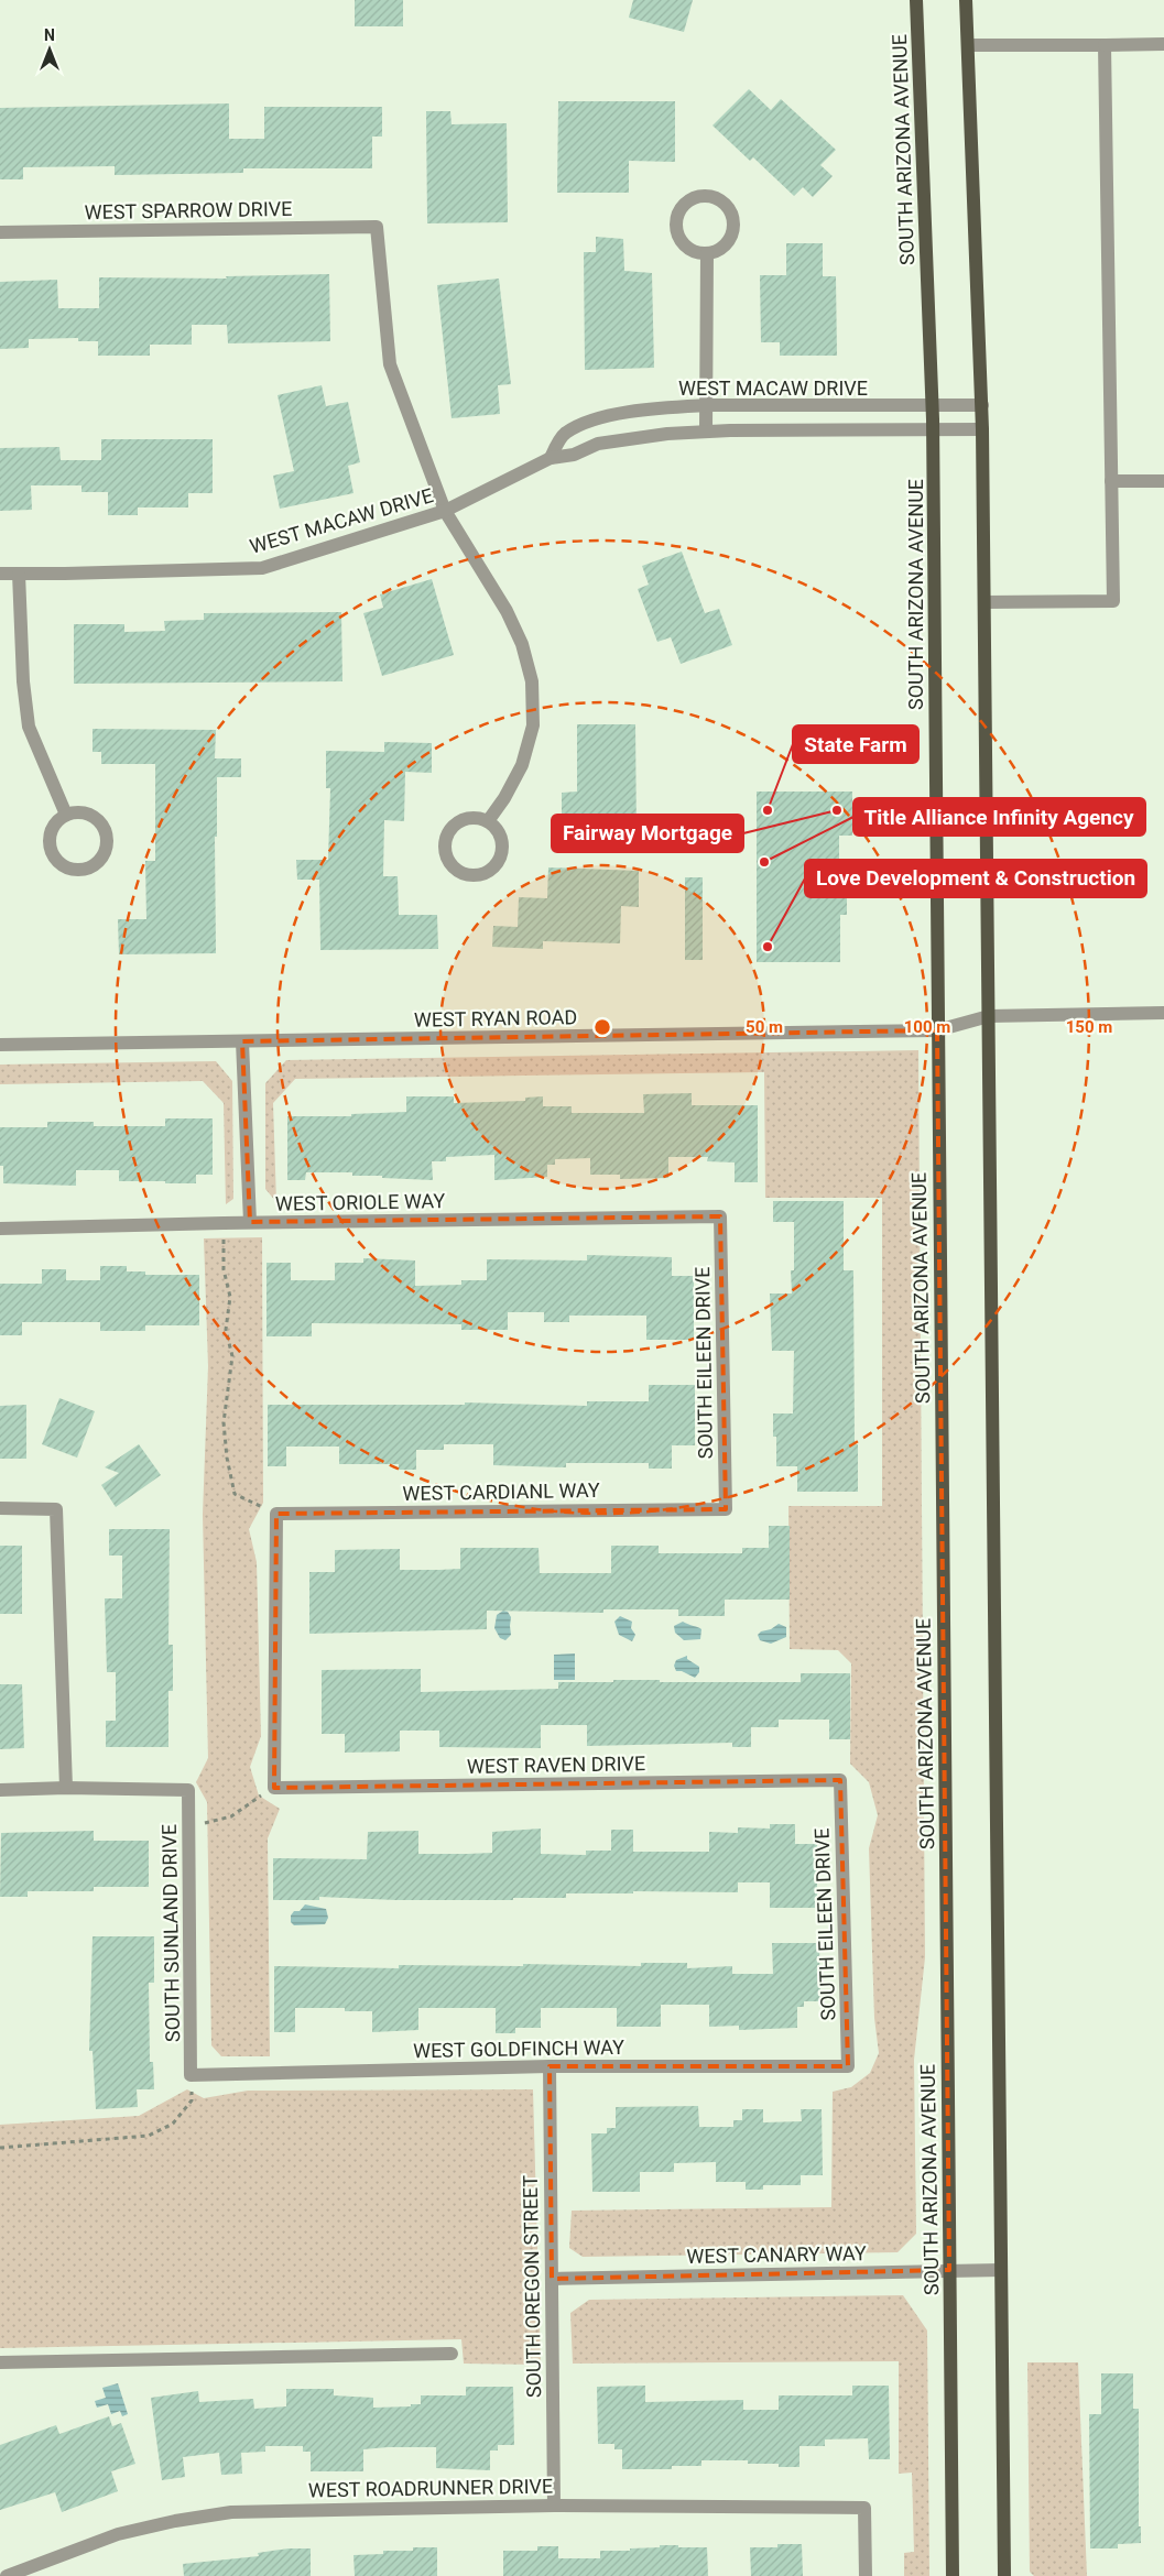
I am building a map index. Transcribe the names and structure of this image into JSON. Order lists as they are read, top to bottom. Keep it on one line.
{"streets":{"main road":["SOUTH ARIZONA AVENUE"],"street":["WEST SPARROW DRIVE","WEST MACAW DRIVE","WEST RYAN ROAD","WEST ORIOLE WAY","SOUTH EILEEN DRIVE","WEST CARDIANL WAY","WEST RAVEN DRIVE","SOUTH SUNLAND DRIVE","WEST GOLDFINCH WAY","WEST CANARY WAY","SOUTH OREGON STREET","WEST ROADRUNNER DRIVE"]},"crossings":[["SOUTH ARIZONA AVENUE","WEST MACAW DRIVE"],["SOUTH ARIZONA AVENUE","WEST RYAN ROAD"],["SOUTH ARIZONA AVENUE","WEST CANARY WAY"],["WEST SPARROW DRIVE","WEST MACAW DRIVE"],["WEST ORIOLE WAY","SOUTH EILEEN DRIVE"],["SOUTH EILEEN DRIVE","WEST CARDIANL WAY"],["SOUTH EILEEN DRIVE","WEST RAVEN DRIVE"],["SOUTH EILEEN DRIVE","WEST GOLDFINCH WAY"],["SOUTH SUNLAND DRIVE","WEST GOLDFINCH WAY"],["WEST GOLDFINCH WAY","SOUTH OREGON STREET"],["WEST CANARY WAY","SOUTH OREGON STREET"],["SOUTH OREGON STREET","WEST ROADRUNNER DRIVE"]],"places":["State Farm","Fairway Mortgage","Title Alliance Infinity Agency","Love Development & Construction"],"north":"top","rings":["50 m","100 m","150 m"]}
